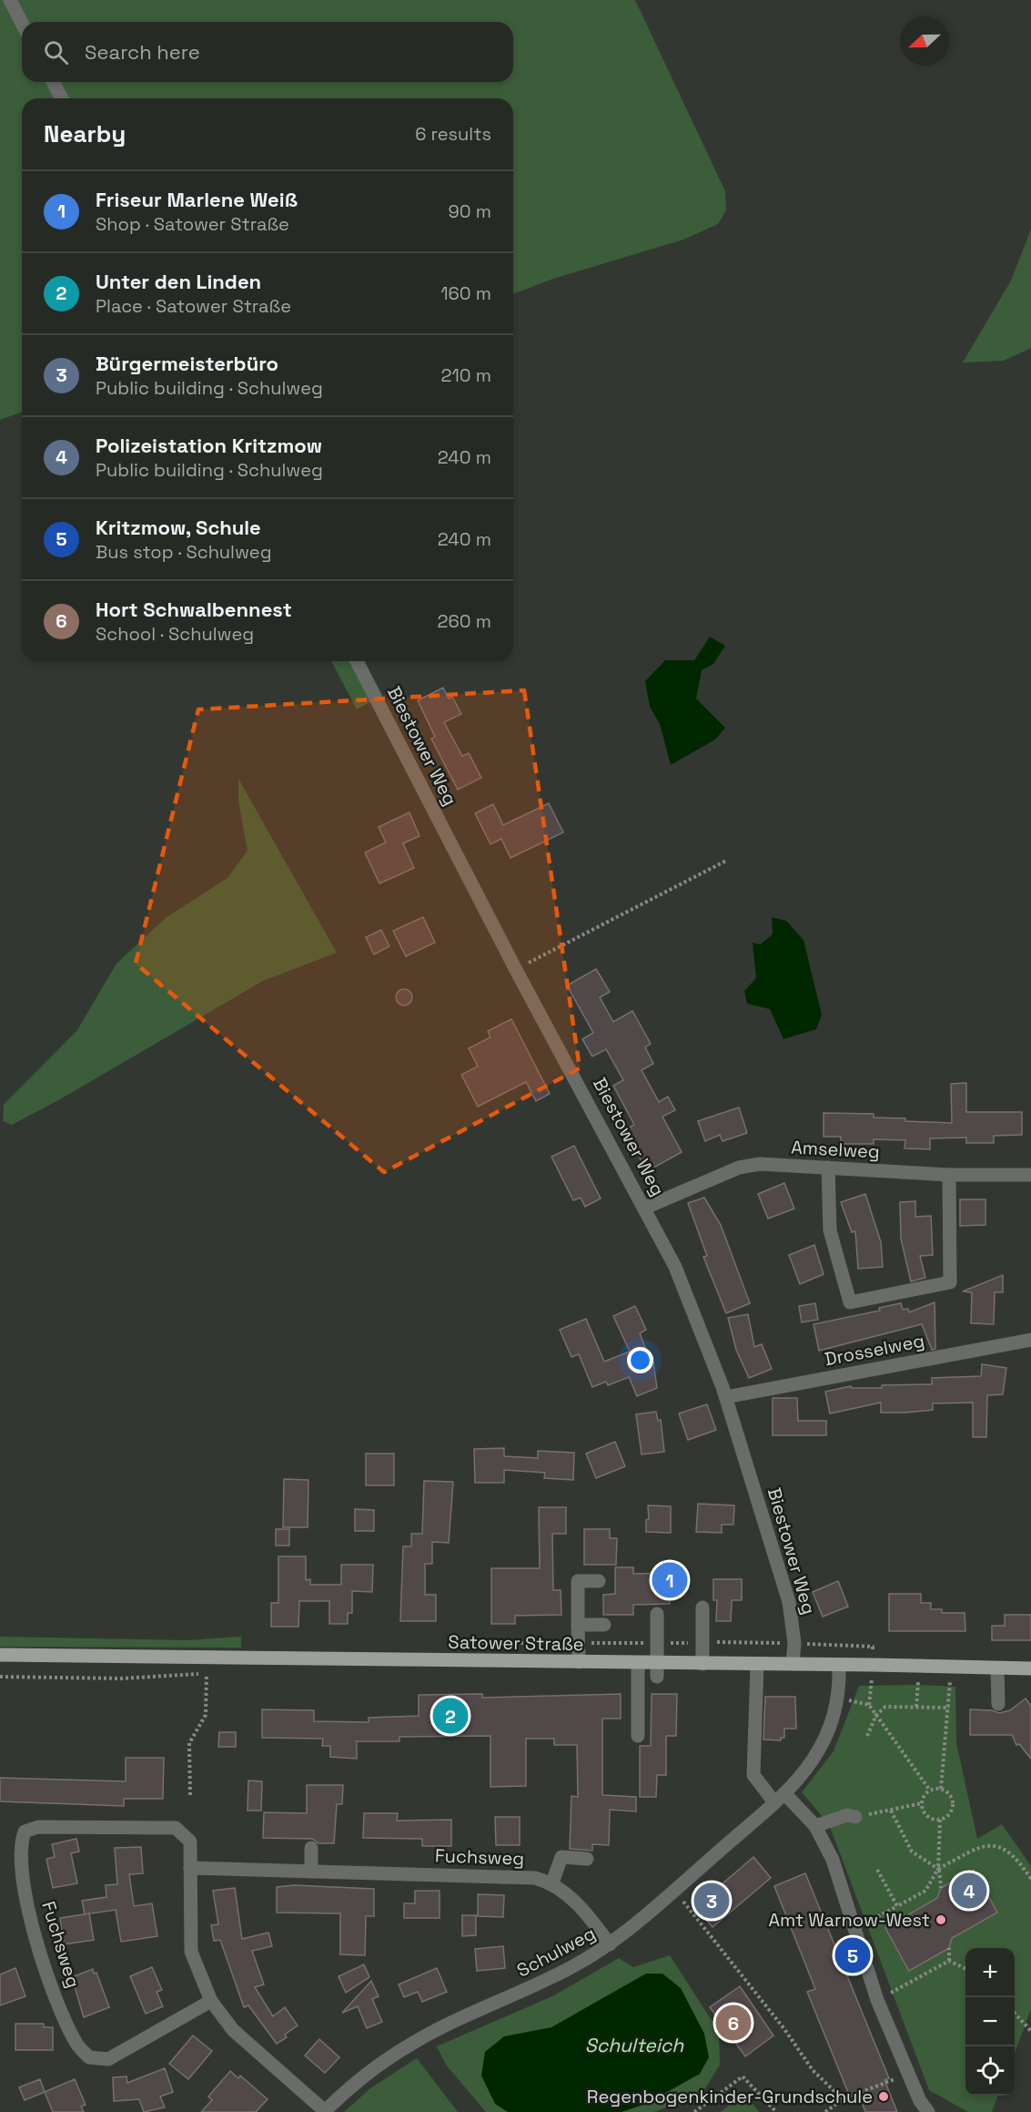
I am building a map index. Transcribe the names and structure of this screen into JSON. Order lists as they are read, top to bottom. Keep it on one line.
{"streets":{"main road":["Satower Straße"],"street":["Biestower Weg","Amselweg","Drosselweg","Fuchsweg","Schulweg"]},"crossings":[["Biestower Weg","Amselweg"],["Biestower Weg","Drosselweg"],["Biestower Weg","Satower Straße"],["Satower Straße","Schulweg"],["Fuchsweg","Schulweg"]],"water":["Schulteich"],"places":["Amt Warnow-West","Regenbogenkinder-Grundschule"],"north":"left","page":{"search":"Search here","heading":["Nearby","6 results"],"list":[{"mark":"1","name":"Friseur Marlene Weiß","note":"Shop · Satower Straße","value":"90 m"},{"mark":"2","name":"Unter den Linden","note":"Place · Satower Straße","value":"160 m"},{"mark":"3","name":"Bürgermeisterbüro","note":"Public building · Schulweg","value":"210 m"},{"mark":"4","name":"Polizeistation Kritzmow","note":"Public building · Schulweg","value":"240 m"},{"mark":"5","name":"Kritzmow, Schule","note":"Bus stop · Schulweg","value":"240 m"},{"mark":"6","name":"Hort Schwalbennest","note":"School · Schulweg","value":"260 m"}],"pins":["1","2","4","3","5","6"],"map_buttons":["+","−"]}}
